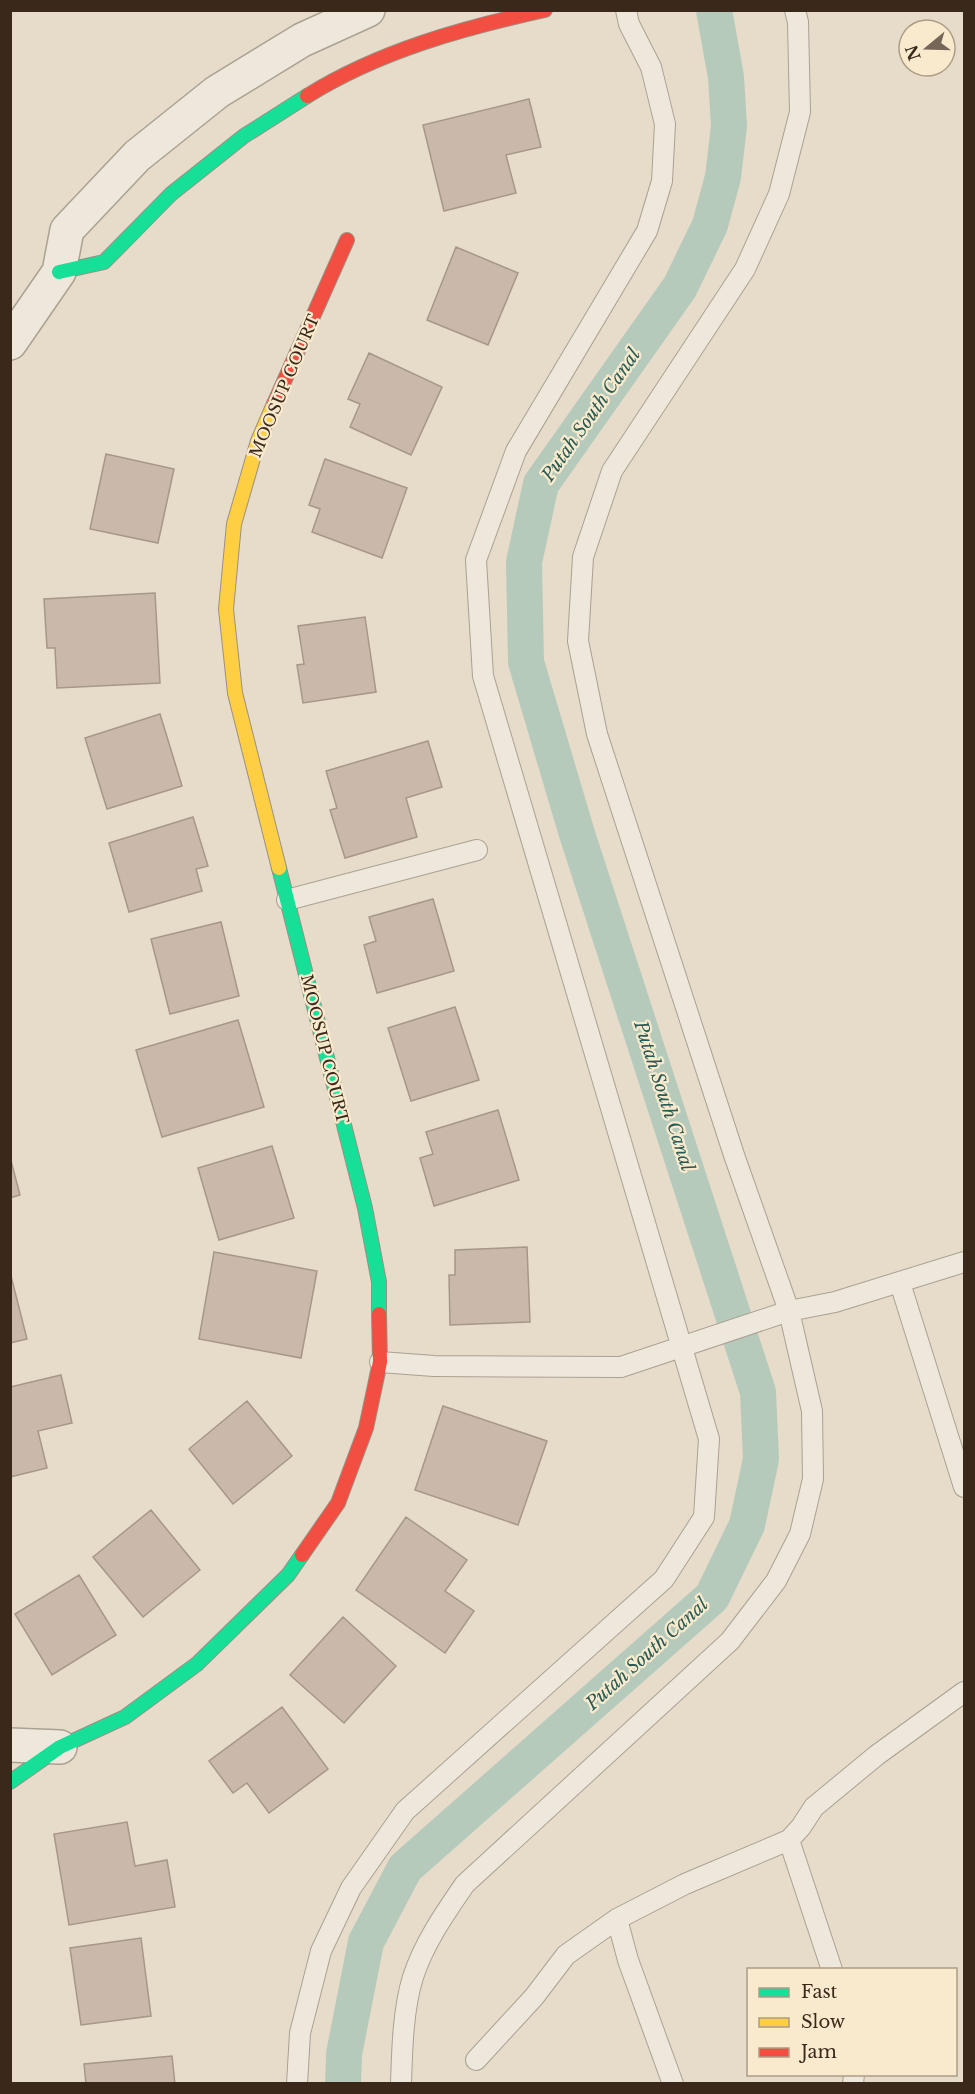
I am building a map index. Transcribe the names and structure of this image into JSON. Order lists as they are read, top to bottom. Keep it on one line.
{"streets":{"street":["MOOSUP COURT"]},"water":["Putah South Canal"],"legend":["Fast","Slow","Jam"],"north":"left"}
